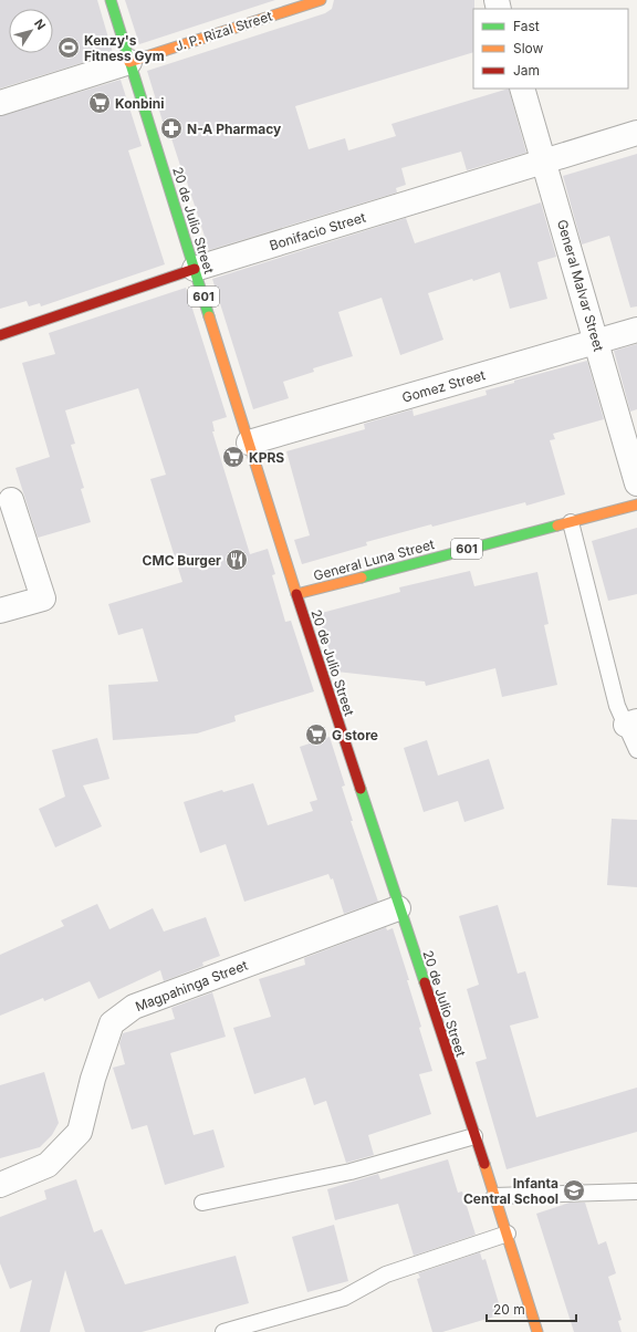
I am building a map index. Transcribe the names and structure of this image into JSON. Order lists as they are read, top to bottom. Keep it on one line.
{"streets":{"street":["J. P. Rizal Street","20 de Julio Street","Bonifacio Street","General Malvar Street","601","Gomez Street","General Luna Street","Magpahinga Street"]},"crossings":[["J. P. Rizal Street","20 de Julio Street"],["20 de Julio Street","Bonifacio Street"],["20 de Julio Street","Gomez Street"],["20 de Julio Street","General Luna Street"],["20 de Julio Street","Magpahinga Street"],["Bonifacio Street","General Malvar Street"],["General Malvar Street","Gomez Street"]],"places":{"sports":["Kenzy's Fitness Gym"],"supermarket":["Konbini","KPRS","G store"],"pharmacy":["N-A Pharmacy"],"restaurant":["CMC Burger"],"school or university":["Infanta Central School"]},"legend":["Fast","Slow","Jam"],"scale_bar":"20 m","north":"top right"}
